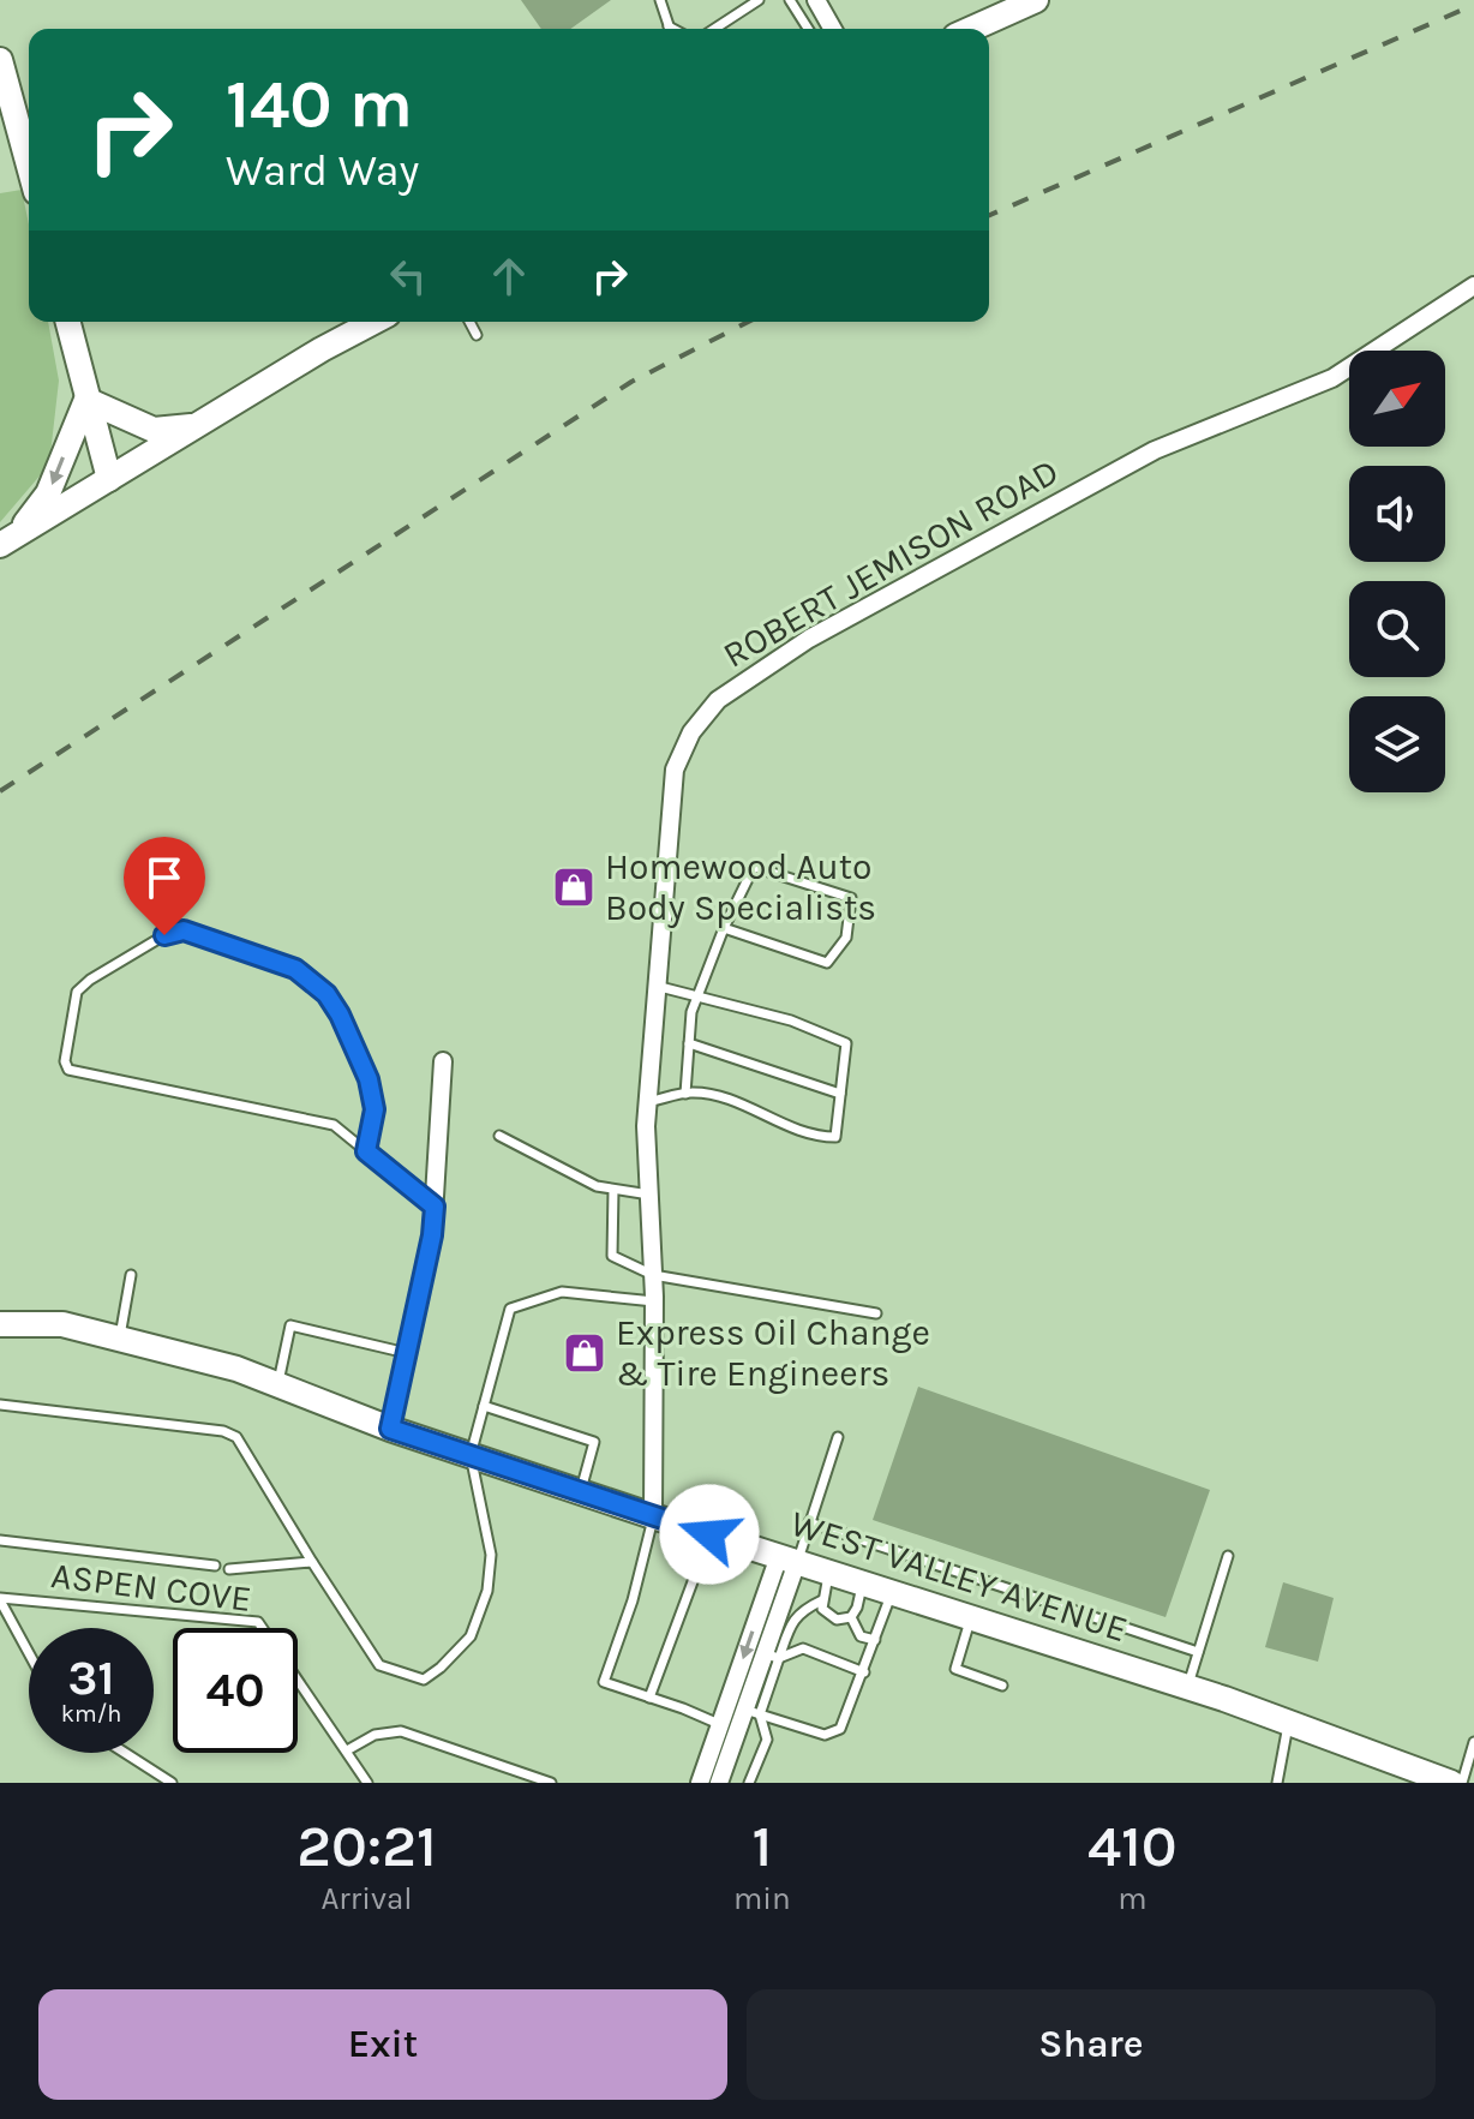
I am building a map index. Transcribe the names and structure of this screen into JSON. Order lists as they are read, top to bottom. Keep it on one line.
{"streets":{"street":["ROBERT JEMISON ROAD","WEST VALLEY AVENUE"],"lane":["ASPEN COVE"]},"crossings":[["ROBERT JEMISON ROAD","WEST VALLEY AVENUE"]],"places":{"shop":["Homewood Auto Body Specialists","Express Oil Change & Tire Engineers"]},"north":"top right","page":{"turn":["140 m","Ward Way"],"speed":"31 km/h","limit":"40","eta":["20:21","Arrival","1","min","410","m"],"buttons":["Exit","Share"]}}
